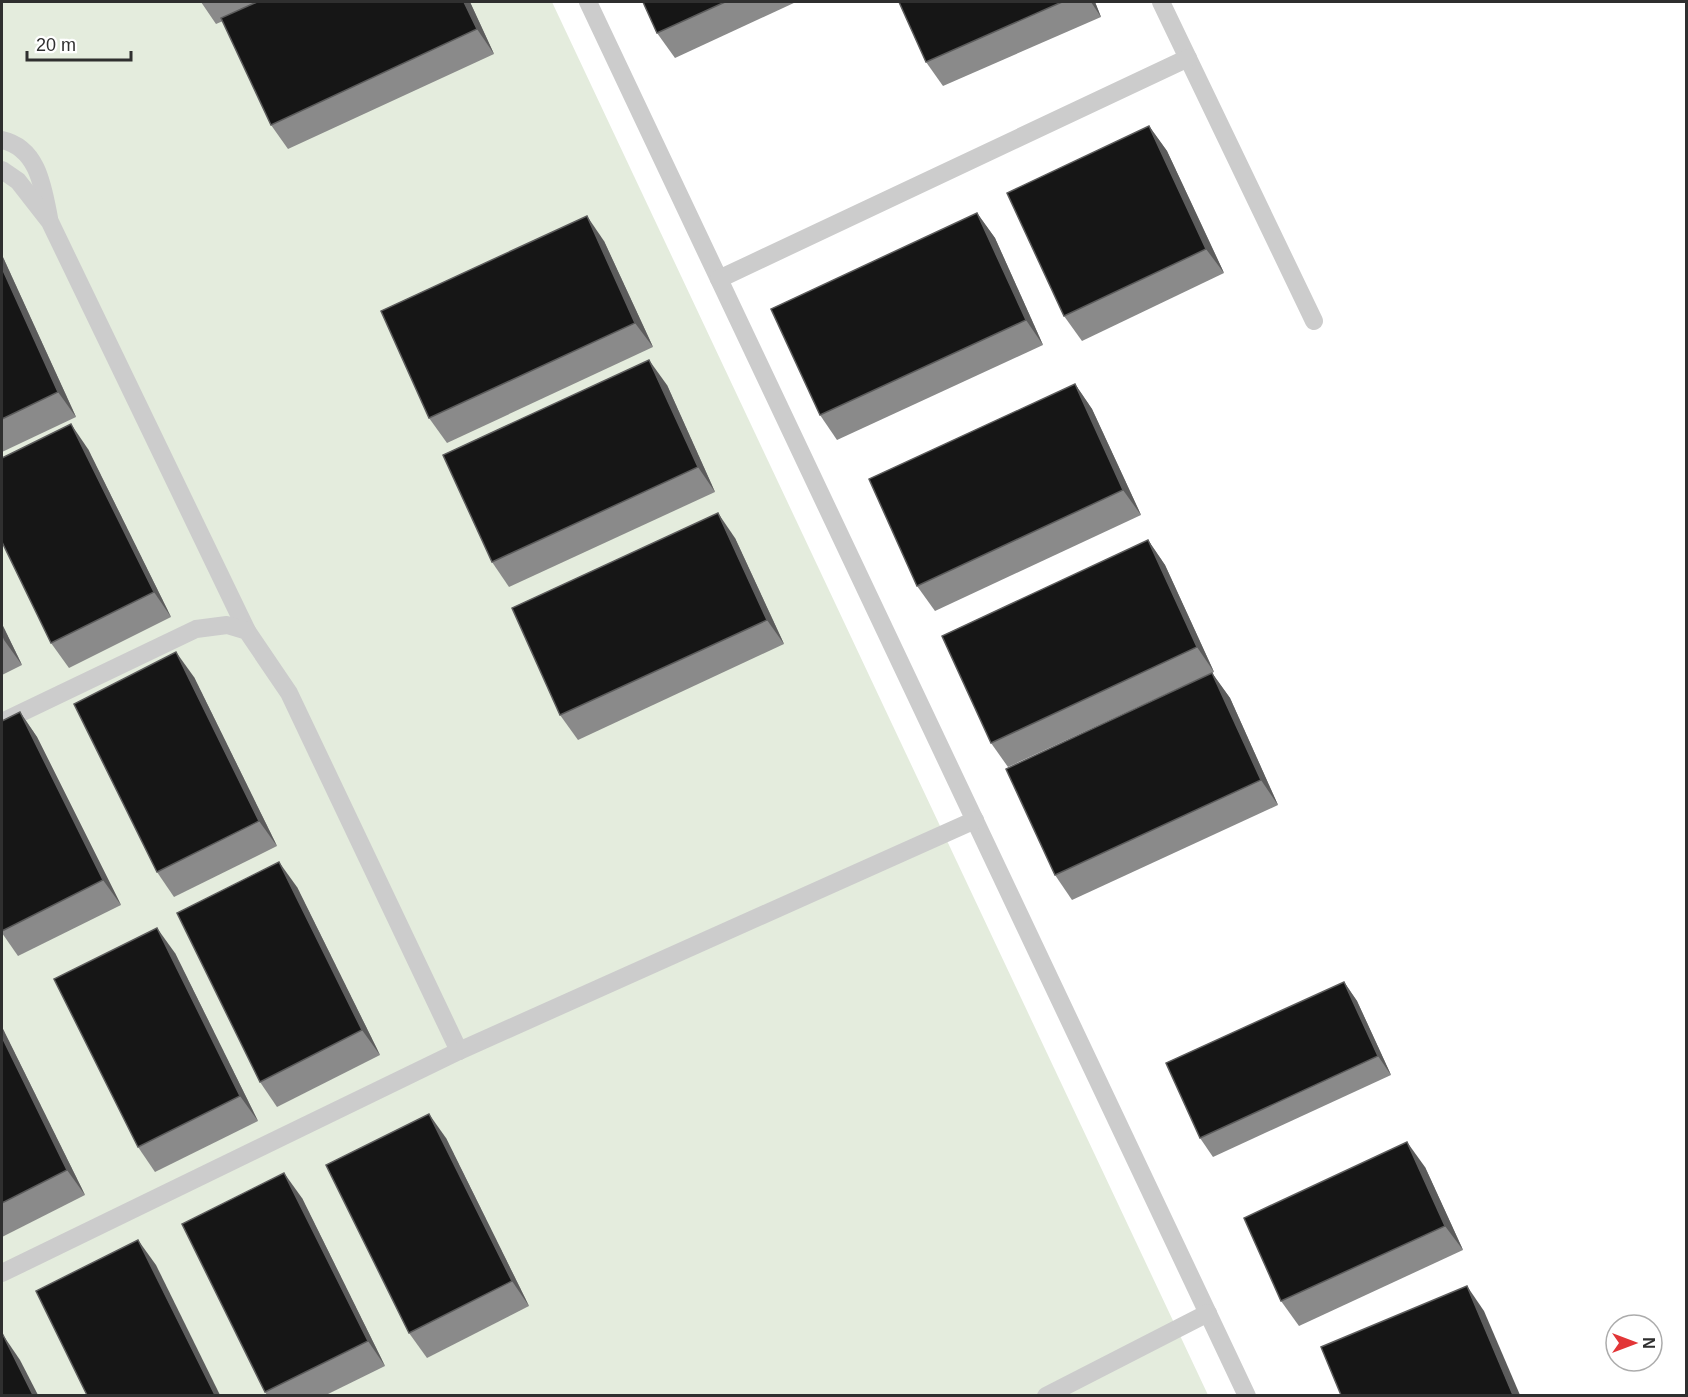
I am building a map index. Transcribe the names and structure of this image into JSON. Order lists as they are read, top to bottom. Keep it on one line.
{"scale_bar":"20 m","north":"right"}
